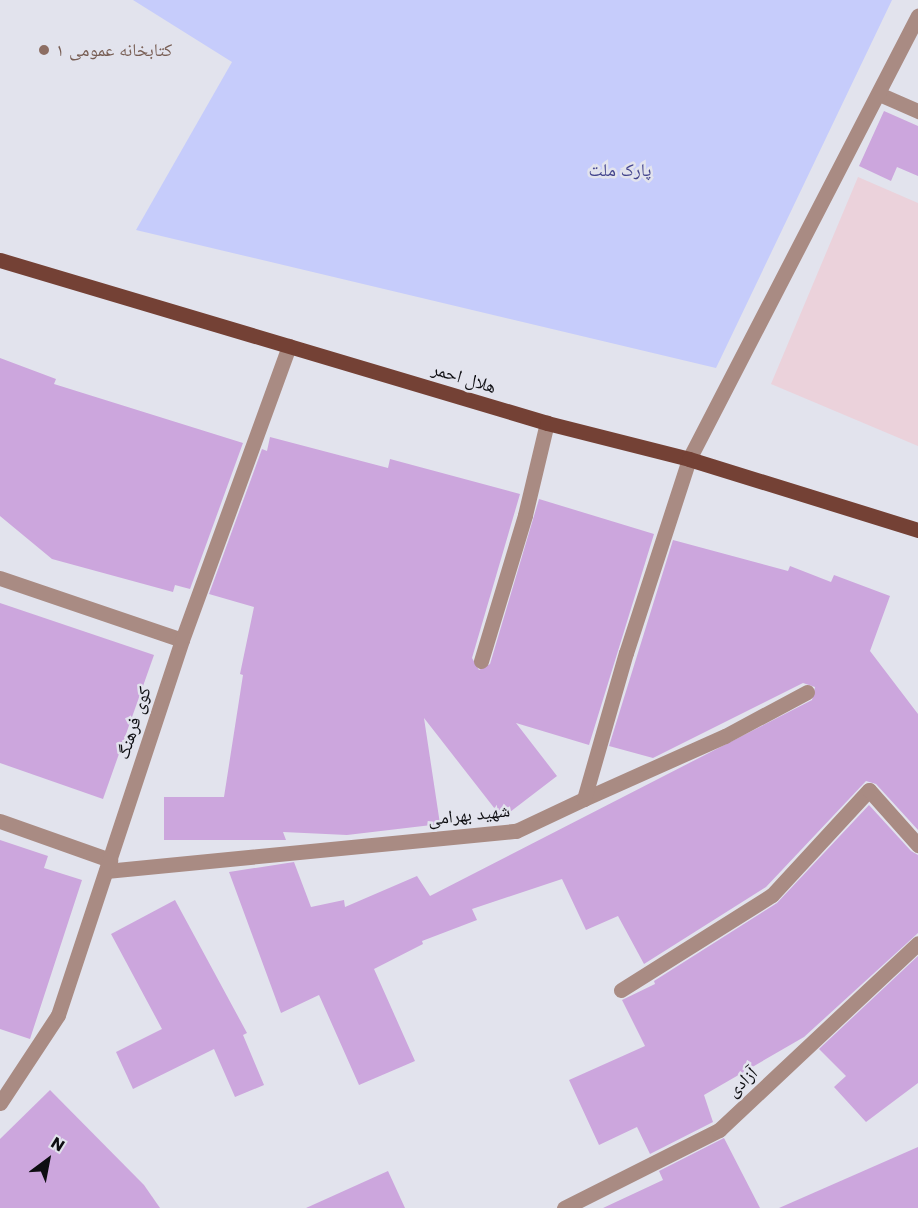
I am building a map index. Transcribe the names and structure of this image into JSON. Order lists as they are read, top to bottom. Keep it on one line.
{"streets":{"main road":["هلال احمر"],"street":["کوی فرهنگ","شهید بهرامی","آزادی"]},"crossings":[["هلال احمر","کوی فرهنگ"],["کوی فرهنگ","شهید بهرامی"]],"parks":["پارک ملت"],"places":["کتابخانه عمومی ١"],"north":"top right"}
